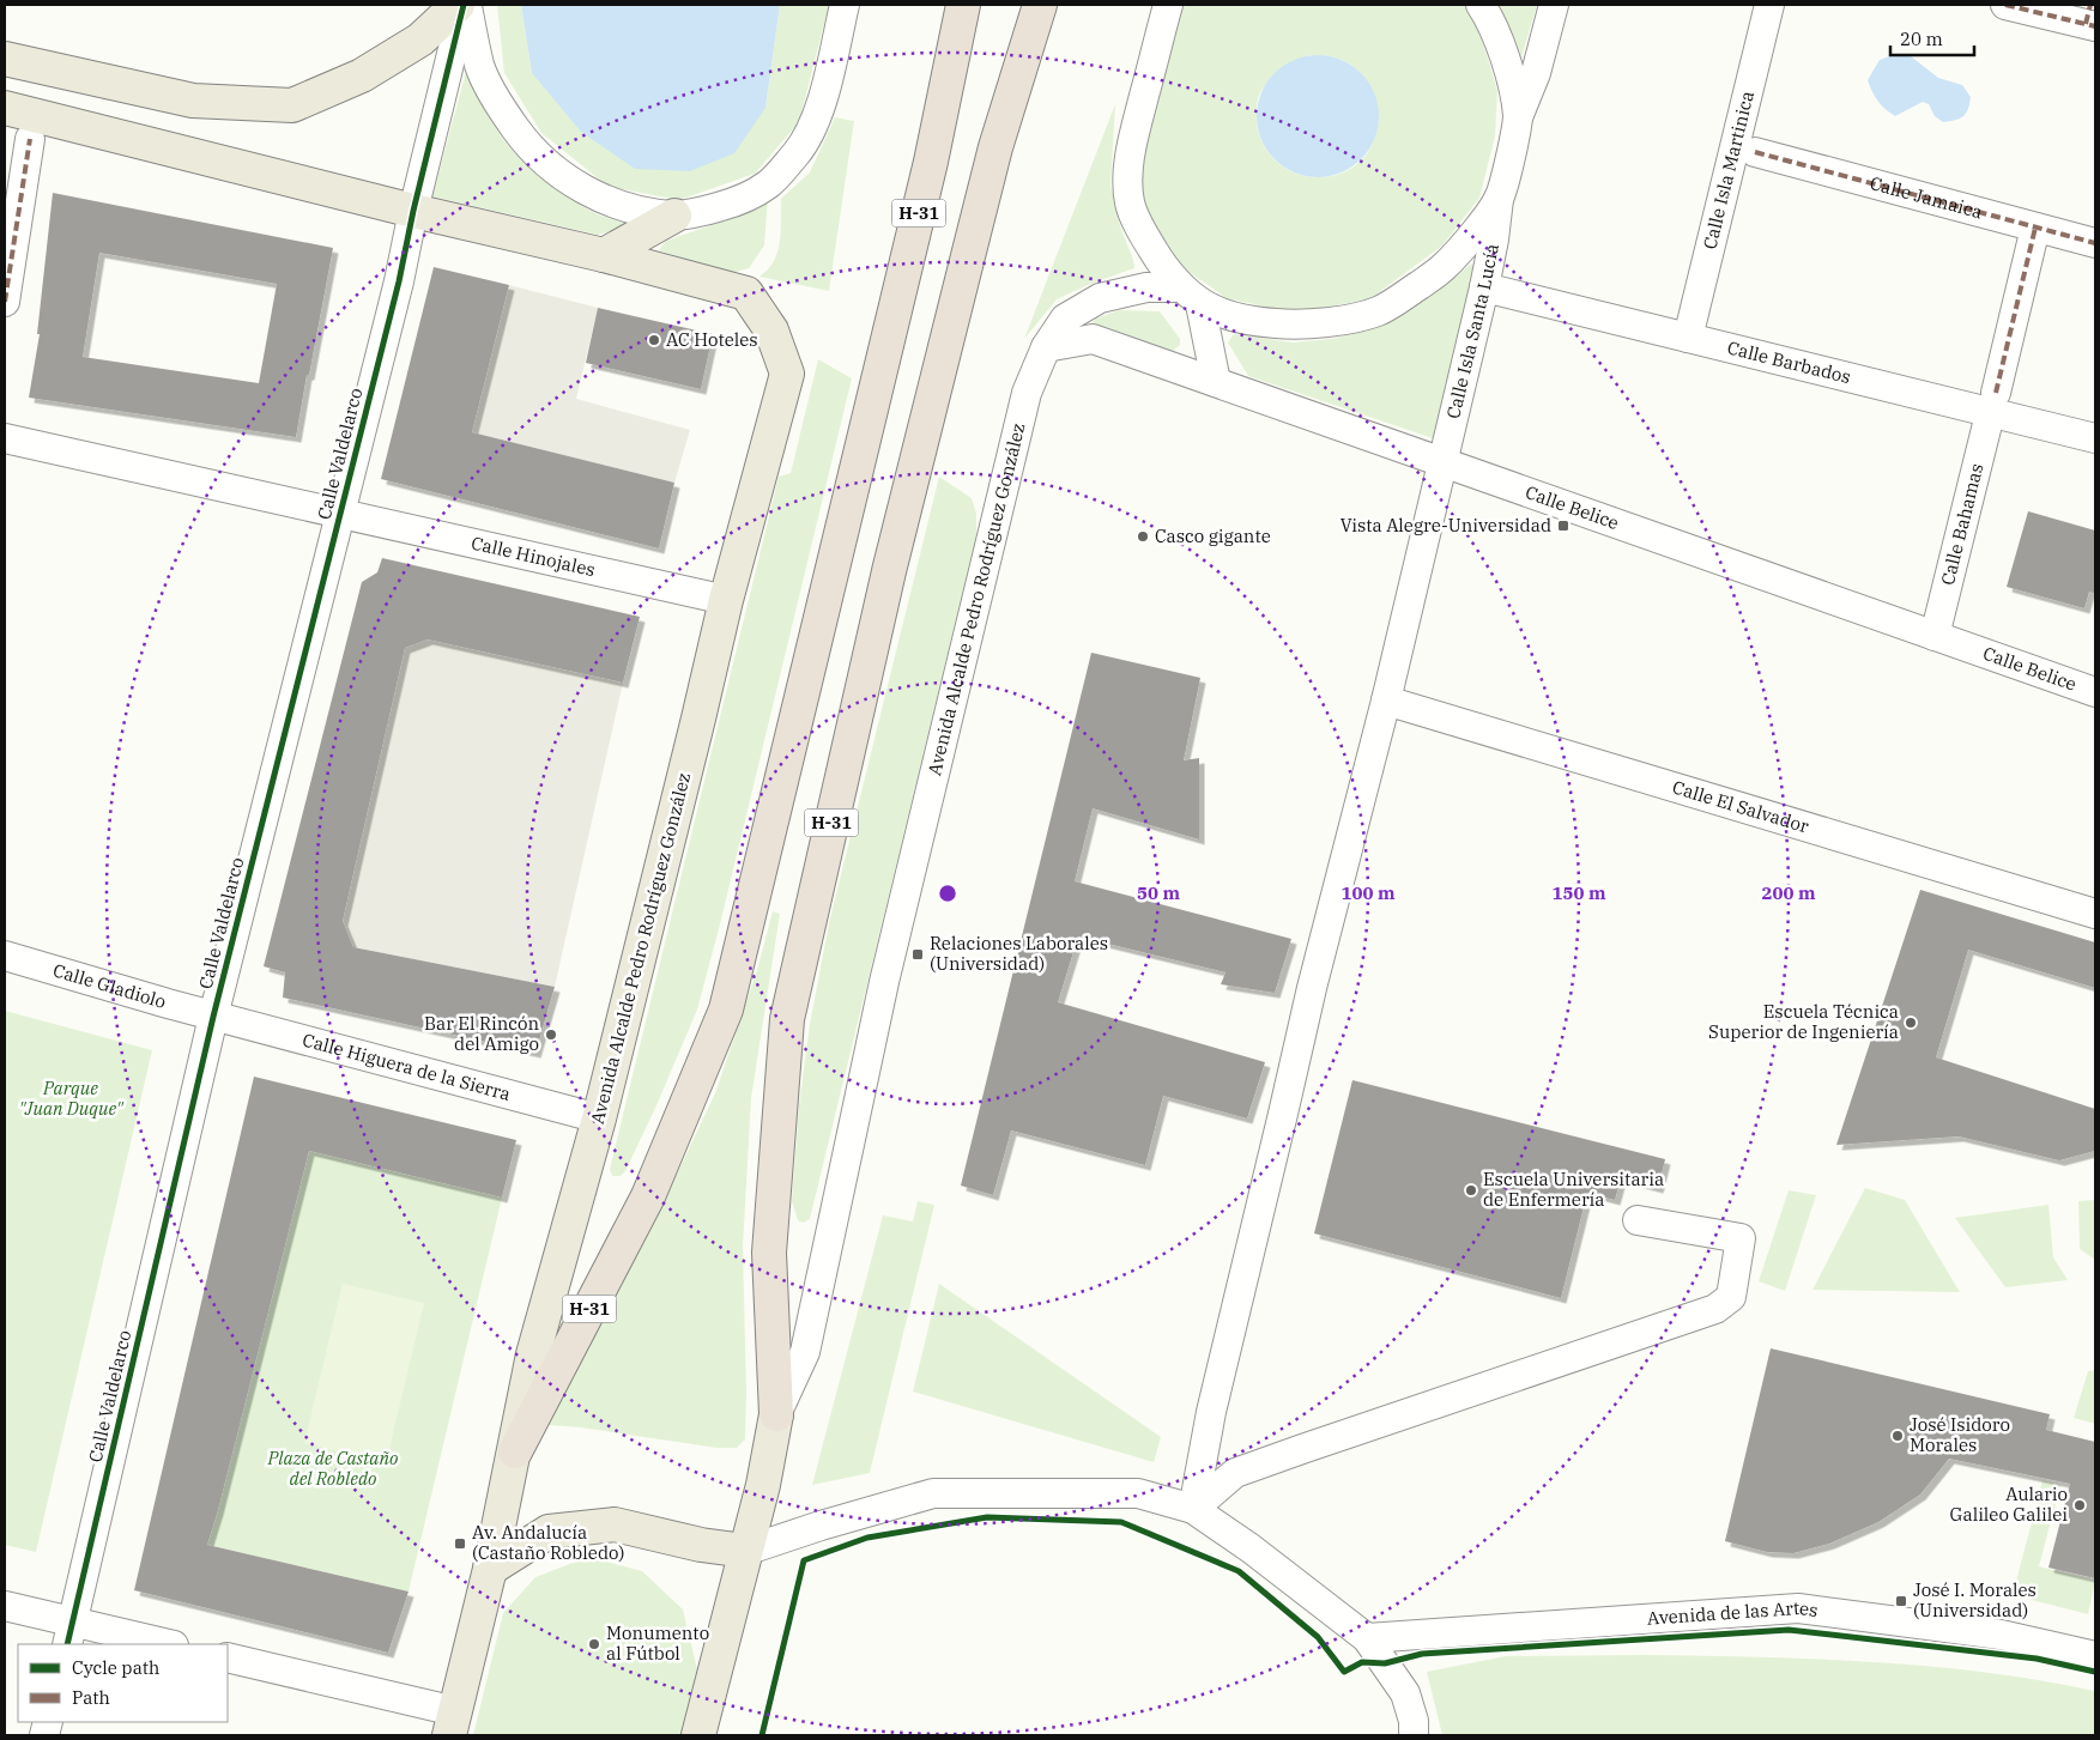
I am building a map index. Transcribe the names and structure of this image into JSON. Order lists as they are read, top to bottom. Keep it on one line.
{"streets":{"highway":["H-31"],"main road":["Avenida Alcalde Pedro Rodríguez González"],"street":["Calle Isla Martinica","Calle Jamaica","Calle Isla Santa Lucía","Calle Barbados","Calle Valdelarco","Calle Belice","Calle Bahamas","Calle Hinojales","Calle El Salvador","Calle Gladiolo","Calle Higuera de la Sierra","Avenida de las Artes"]},"crossings":[["Calle Isla Martinica","Calle Barbados"],["Calle Jamaica","Calle Bahamas"],["H-31","Avenida Alcalde Pedro Rodríguez González"],["Calle Isla Santa Lucía","Calle Barbados"],["Calle Isla Santa Lucía","Calle Belice"],["Calle Isla Santa Lucía","Calle El Salvador"],["Calle Barbados","Calle Bahamas"],["Calle Valdelarco","Calle Hinojales"],["Calle Valdelarco","Avenida Alcalde Pedro Rodríguez González"],["Calle Valdelarco","Calle Gladiolo"],["Calle Valdelarco","Calle Higuera de la Sierra"],["Calle Belice","Calle Bahamas"],["Calle Belice","Avenida Alcalde Pedro Rodríguez González"],["Calle Hinojales","Avenida Alcalde Pedro Rodríguez González"],["Avenida Alcalde Pedro Rodríguez González","Calle Higuera de la Sierra"],["Calle Gladiolo","Calle Higuera de la Sierra"]],"parks":["Parque \"Juan Duque\"","Plaza de Castaño del Robledo"],"places":{"other":["AC Hoteles","Casco gigante","Escuela Técnica Superior de Ingeniería","Bar El Rincón del Amigo","Escuela Universitaria de Enfermería","José Isidoro Morales","Aulario Galileo Galilei","Monumento al Fútbol"],"transit":["Vista Alegre-Universidad","Relaciones Laborales (Universidad)","Av. Andalucía (Castaño Robledo)","José I. Morales (Universidad)"]},"legend":["Cycle path","Path"],"scale_bar":"20 m","rings":["50 m","100 m","150 m","200 m"]}
